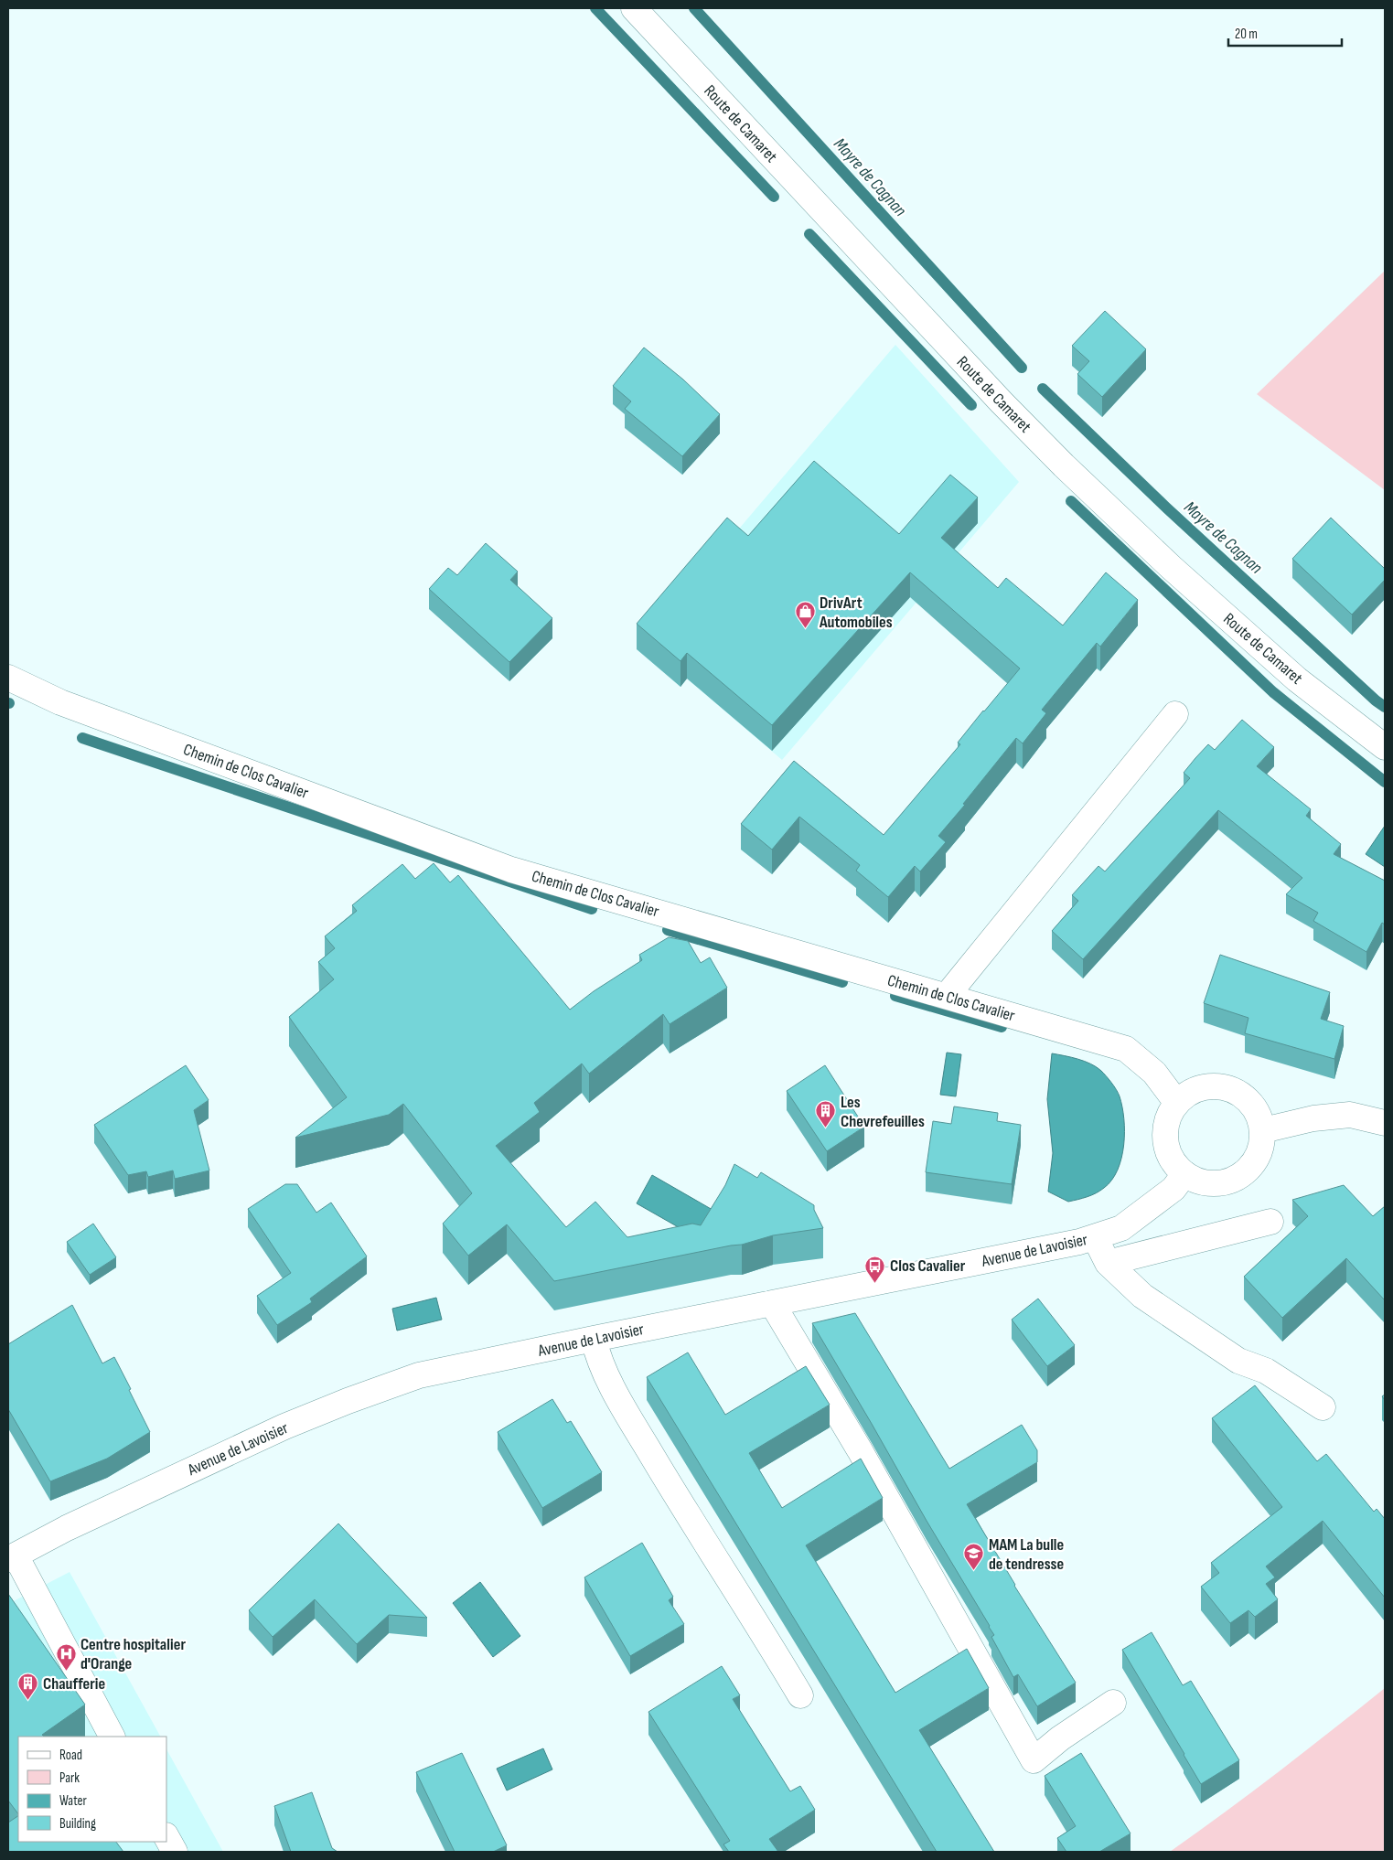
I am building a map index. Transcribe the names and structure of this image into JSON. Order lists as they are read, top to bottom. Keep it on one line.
{"streets":{"street":["Route de Camaret","Chemin de Clos Cavalier","Avenue de Lavoisier"]},"crossings":[["Chemin de Clos Cavalier","Avenue de Lavoisier"]],"water":["Mayre de Cagnan"],"places":{"shop":["DrivArt Automobiles"],"building":["Les Chevrefeuilles","Chaufferie"],"bus stop":["Clos Cavalier"],"school or university":["MAM La bulle de tendresse"],"hospital":["Centre hospitalier d'Orange"]},"legend":["Road","Park","Water","Building"],"scale_bar":"20 m"}
